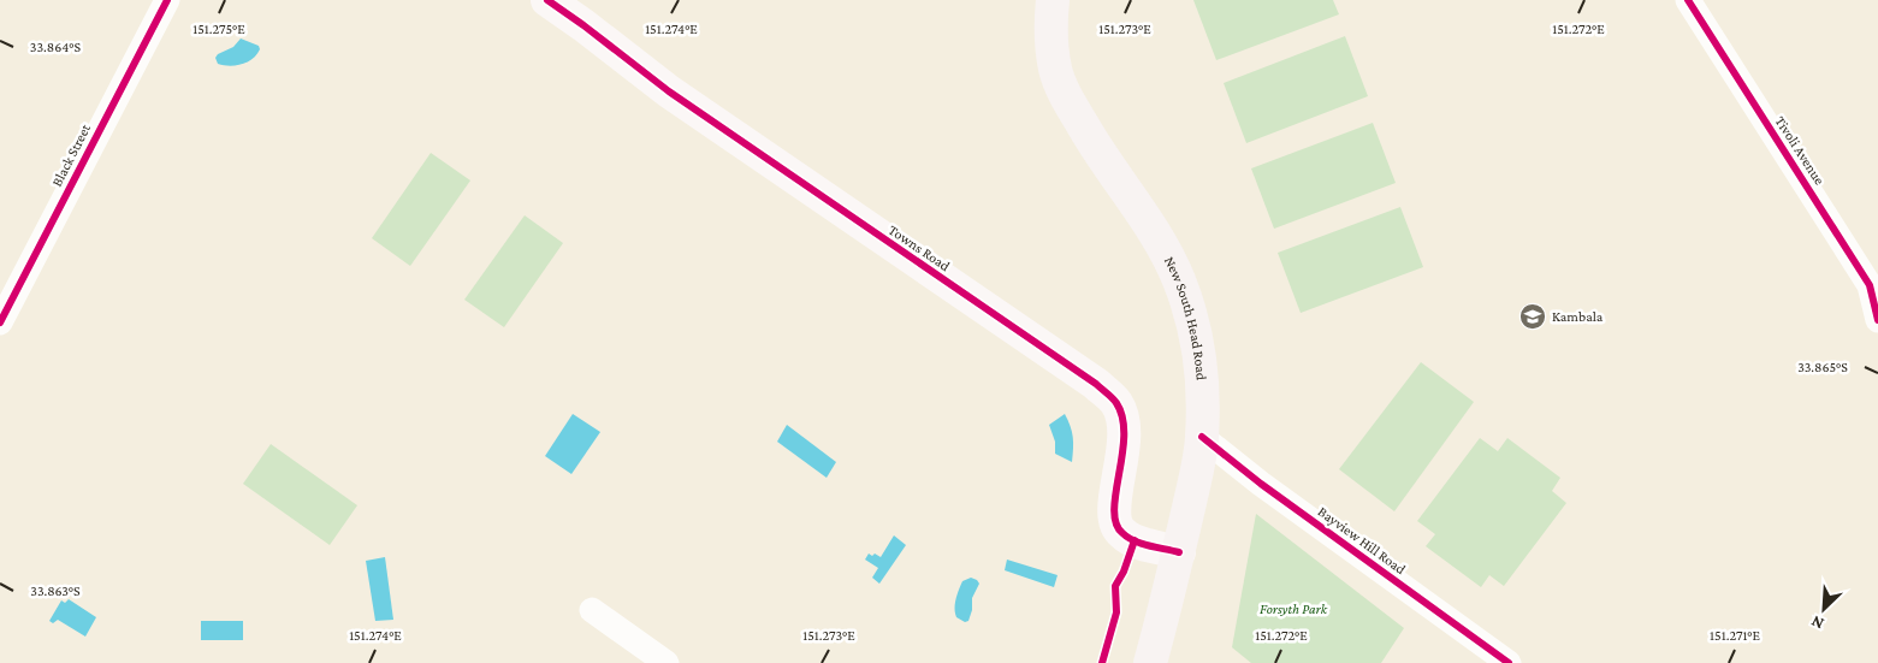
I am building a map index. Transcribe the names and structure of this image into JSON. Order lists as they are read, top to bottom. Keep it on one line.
{"streets":{"main road":["New South Head Road"],"street":["Tivoli Avenue","Black Street","Towns Road","Bayview Hill Road"]},"crossings":[["Towns Road","New South Head Road"],["New South Head Road","Bayview Hill Road"]],"parks":["Forsyth Park"],"places":{"school or university":["Kambala"]},"north":"bottom left","coordinates":["151.275°E","151.274°E","151.273°E","151.272°E","33.864°S","33.865°S","33.863°S","151.271°E"]}
